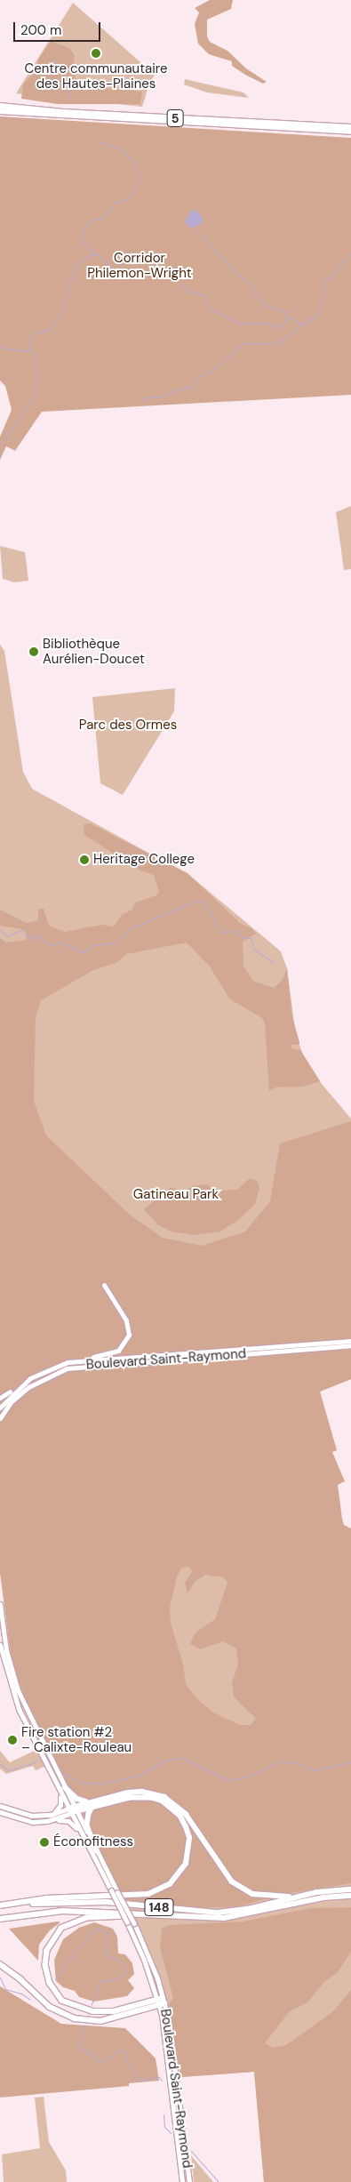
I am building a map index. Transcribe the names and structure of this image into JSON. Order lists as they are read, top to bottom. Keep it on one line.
{"streets":{"highway":["5","148"],"main road":["Boulevard Saint-Raymond"]},"parks":["Corridor Philemon-Wright","Parc des Ormes","Gatineau Park"],"places":["Centre communautaire des Hautes-Plaines","Bibliothèque Aurélien-Doucet","Heritage College","Fire station #2 – Calixte-Rouleau","Éconofitness"],"scale_bar":"200 m"}
